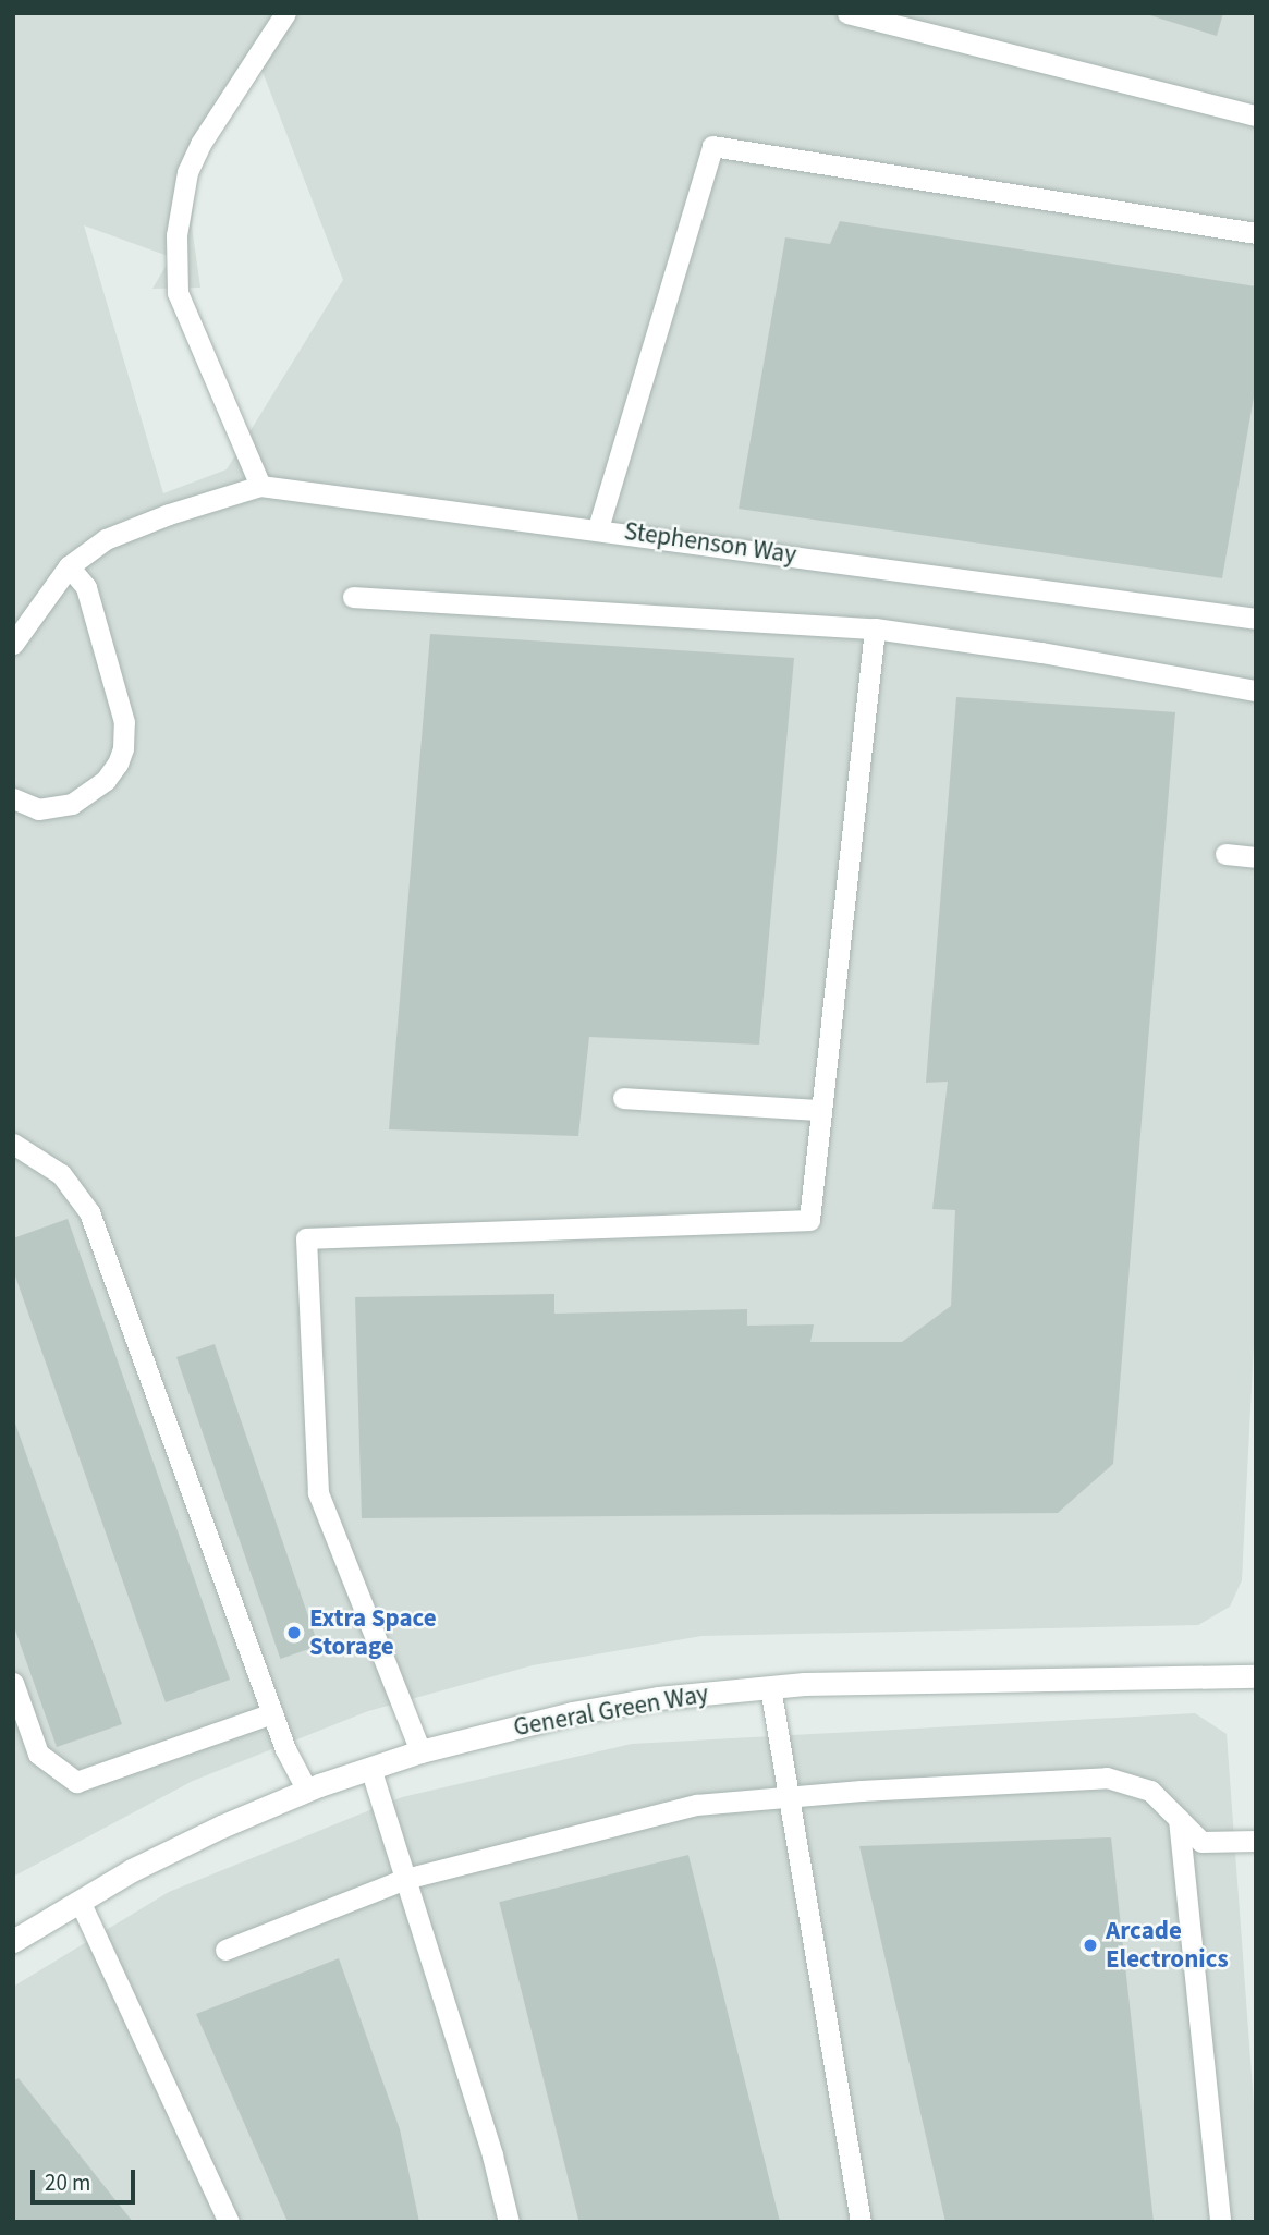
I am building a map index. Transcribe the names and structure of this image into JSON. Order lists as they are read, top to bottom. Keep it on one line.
{"streets":{"street":["General Green Way"],"lane":["Stephenson Way"]},"places":["Extra Space Storage","Arcade Electronics"],"scale_bar":"20 m"}
